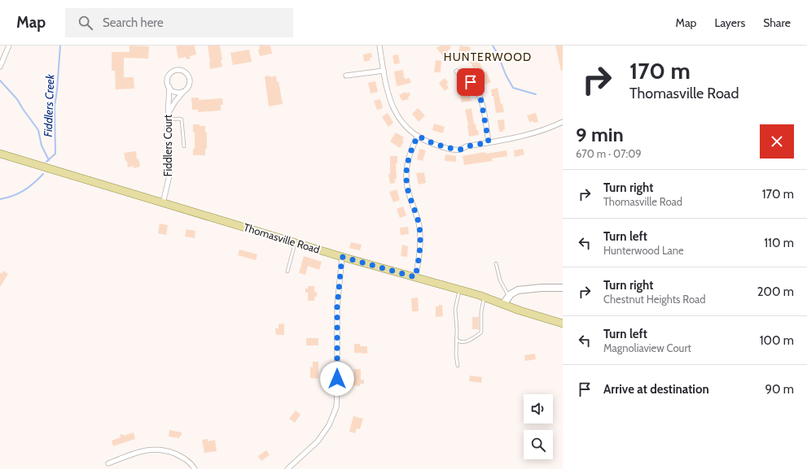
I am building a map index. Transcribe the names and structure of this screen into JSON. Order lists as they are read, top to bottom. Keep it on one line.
{"streets":{"main road":["Thomasville Road"],"street":["Fiddlers Court"]},"crossings":[["Fiddlers Court","Thomasville Road"]],"districts":["HUNTERWOOD"],"water":["Fiddlers Creek"],"page":{"header":"Map","search":"Search here","nav":["Map","Layers","Share"],"turn":["170 m","Thomasville Road"],"heading":["9 min","670 m · 07:09"],"list":[{"name":"Turn right","note":"Thomasville Road","value":"170 m"},{"name":"Turn left","note":"Hunterwood Lane","value":"110 m"},{"name":"Turn right","note":"Chestnut Heights Road","value":"200 m"},{"name":"Turn left","note":"Magnoliaview Court","value":"100 m"},{"name":"Arrive at destination","value":"90 m"}]}}
